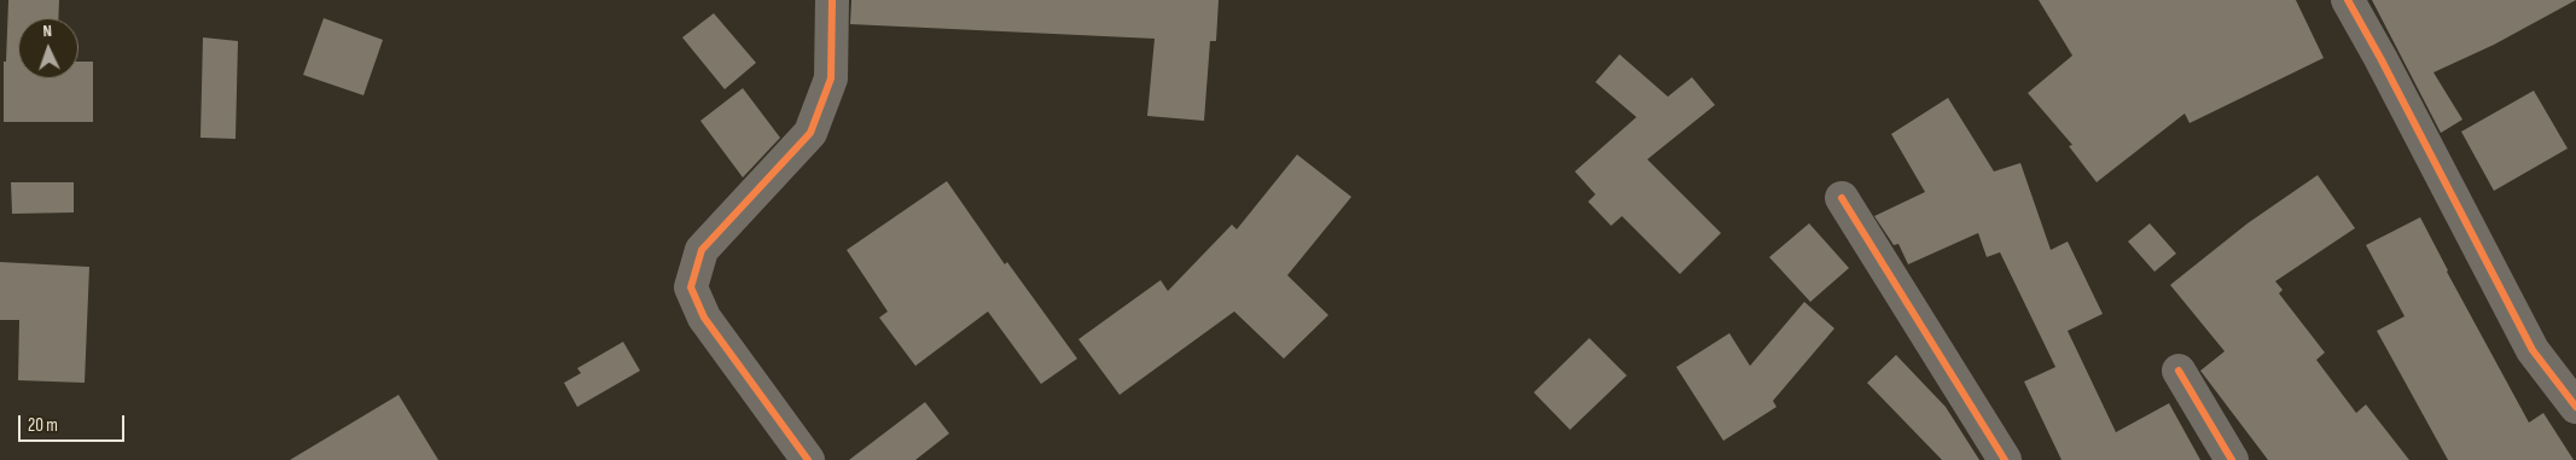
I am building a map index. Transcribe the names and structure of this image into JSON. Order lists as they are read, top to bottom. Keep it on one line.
{"scale_bar":"20 m","north":"top"}
